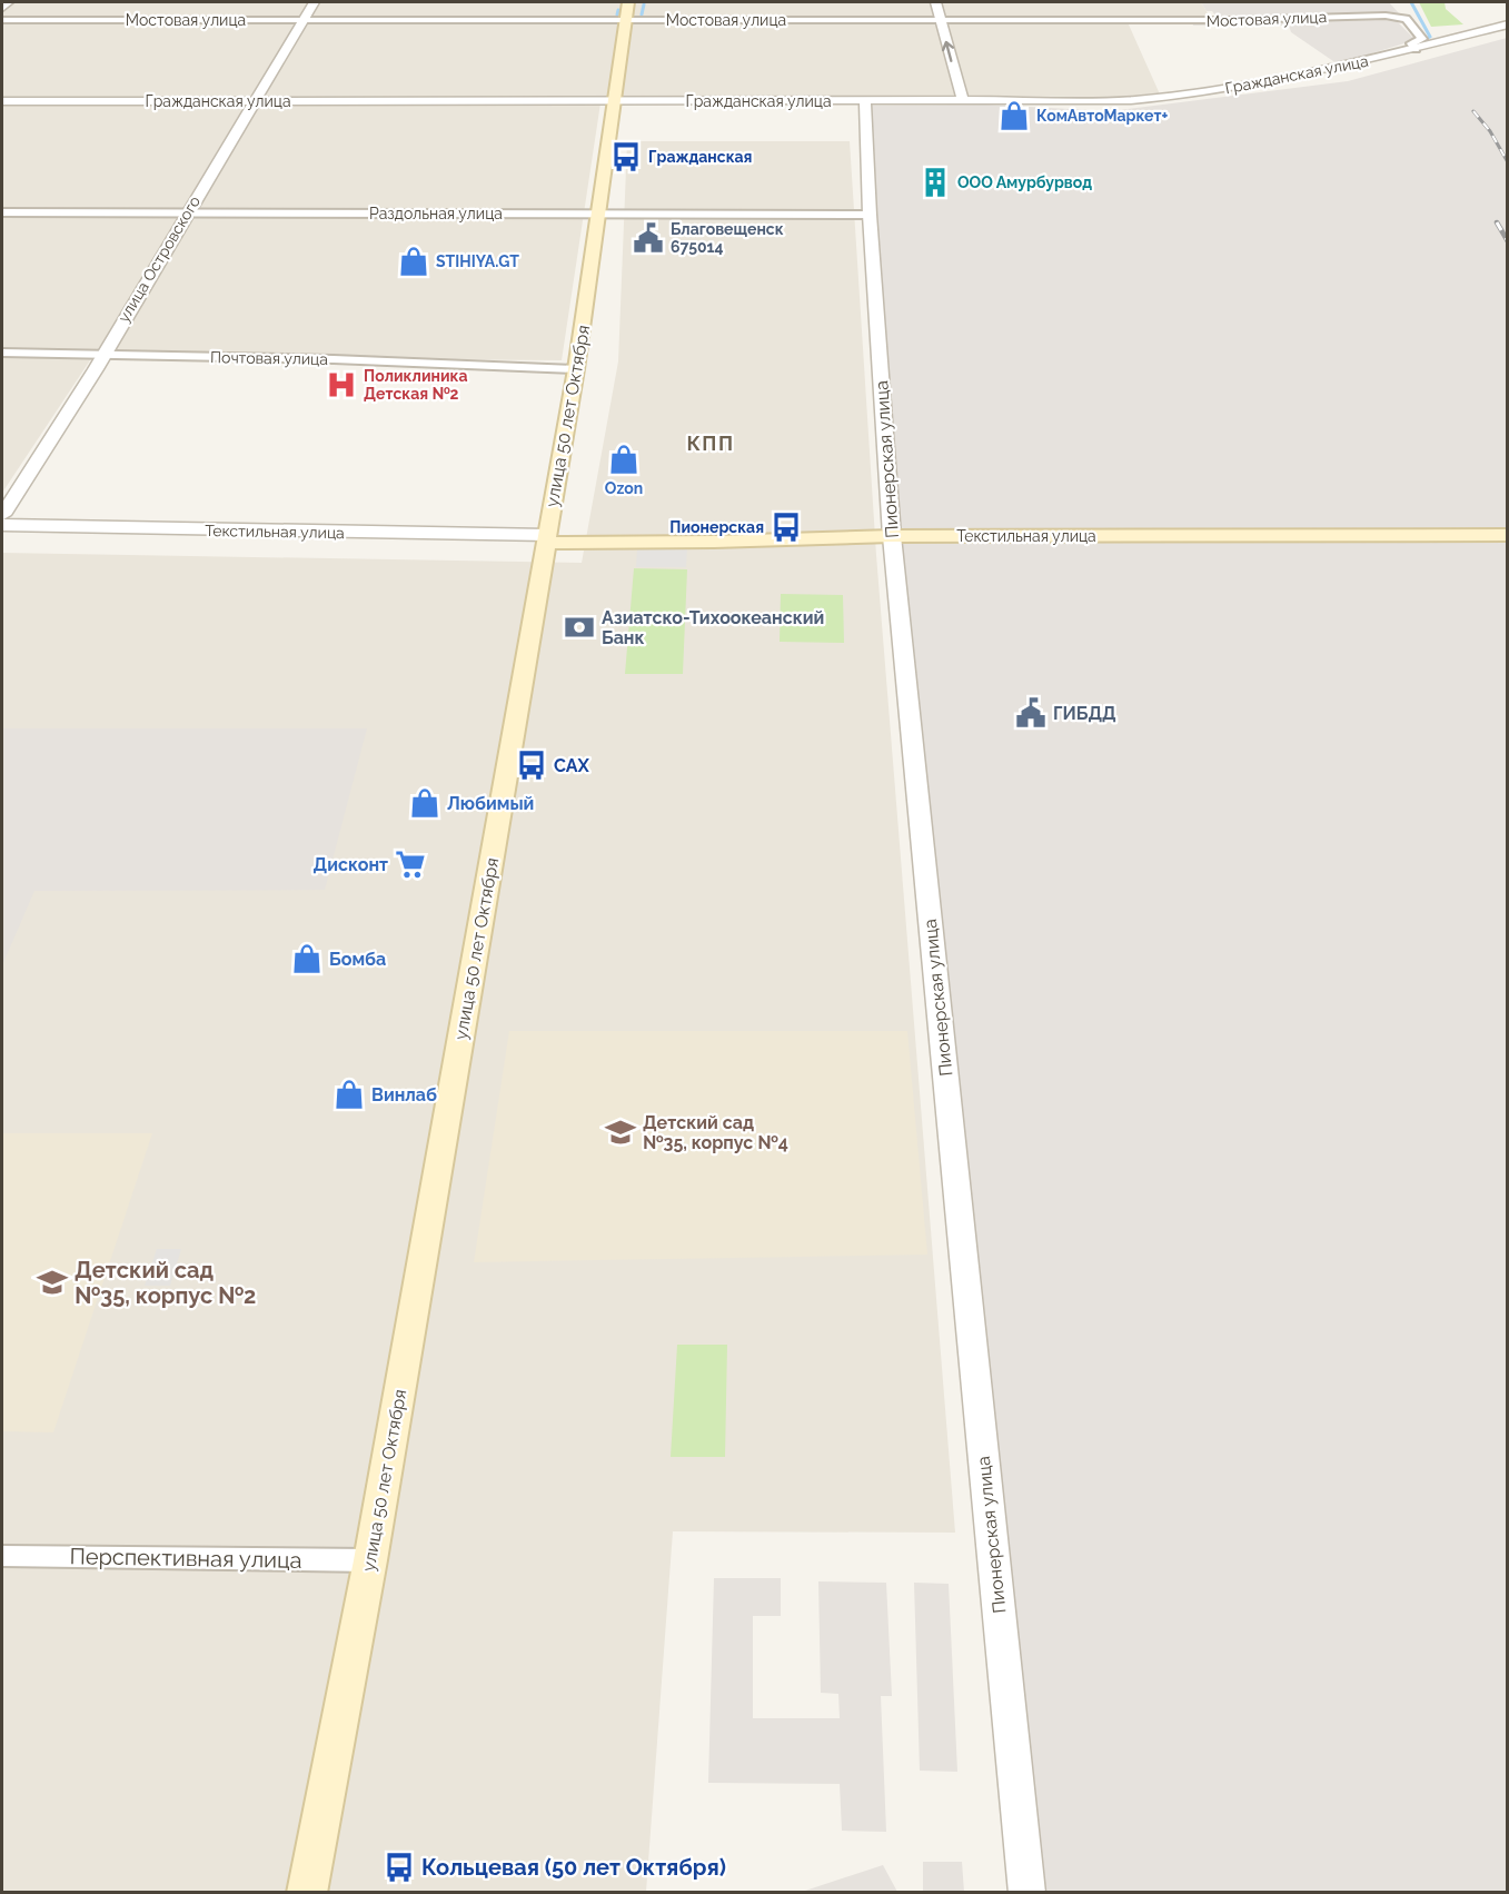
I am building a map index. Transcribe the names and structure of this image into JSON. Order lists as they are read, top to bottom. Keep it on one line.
{"streets":{"main road":["улица 50 лет Октября","Текстильная улица"],"street":["Мостовая улица","Гражданская улица","Раздольная улица","улица Островского","Почтовая улица","Пионерская улица","Перспективная улица"]},"crossings":[["Мостовая улица","Гражданская улица"],["Мостовая улица","улица Островского"],["Мостовая улица","улица 50 лет Октября"],["Гражданская улица","улица Островского"],["Гражданская улица","улица 50 лет Октября"],["Гражданская улица","Пионерская улица"],["Раздольная улица","улица Островского"],["Раздольная улица","улица 50 лет Октября"],["Раздольная улица","Пионерская улица"],["улица Островского","Почтовая улица"],["Почтовая улица","улица 50 лет Октября"],["улица 50 лет Октября","Текстильная улица"],["улица 50 лет Октября","Перспективная улица"],["Пионерская улица","Текстильная улица"]],"districts":["КПП"],"places":{"shop":["КомАвтоМаркет+","STIHIYA.GT","Ozon","Любимый","Бомба","Винлаб"],"bus stop":["Гражданская","Пионерская","САХ","Кольцевая (50 лет Октября)"],"building":["ООО Амурбурвод"],"public building":["Благовещенск 675014","ГИБДД"],"hospital":["Поликлиника Детская №2"],"bank":["Азиатско-Тихоокеанский Банк"],"supermarket":["Дисконт"],"school or university":["Детский сад №35, корпус №4","Детский сад №35, корпус №2"]}}
